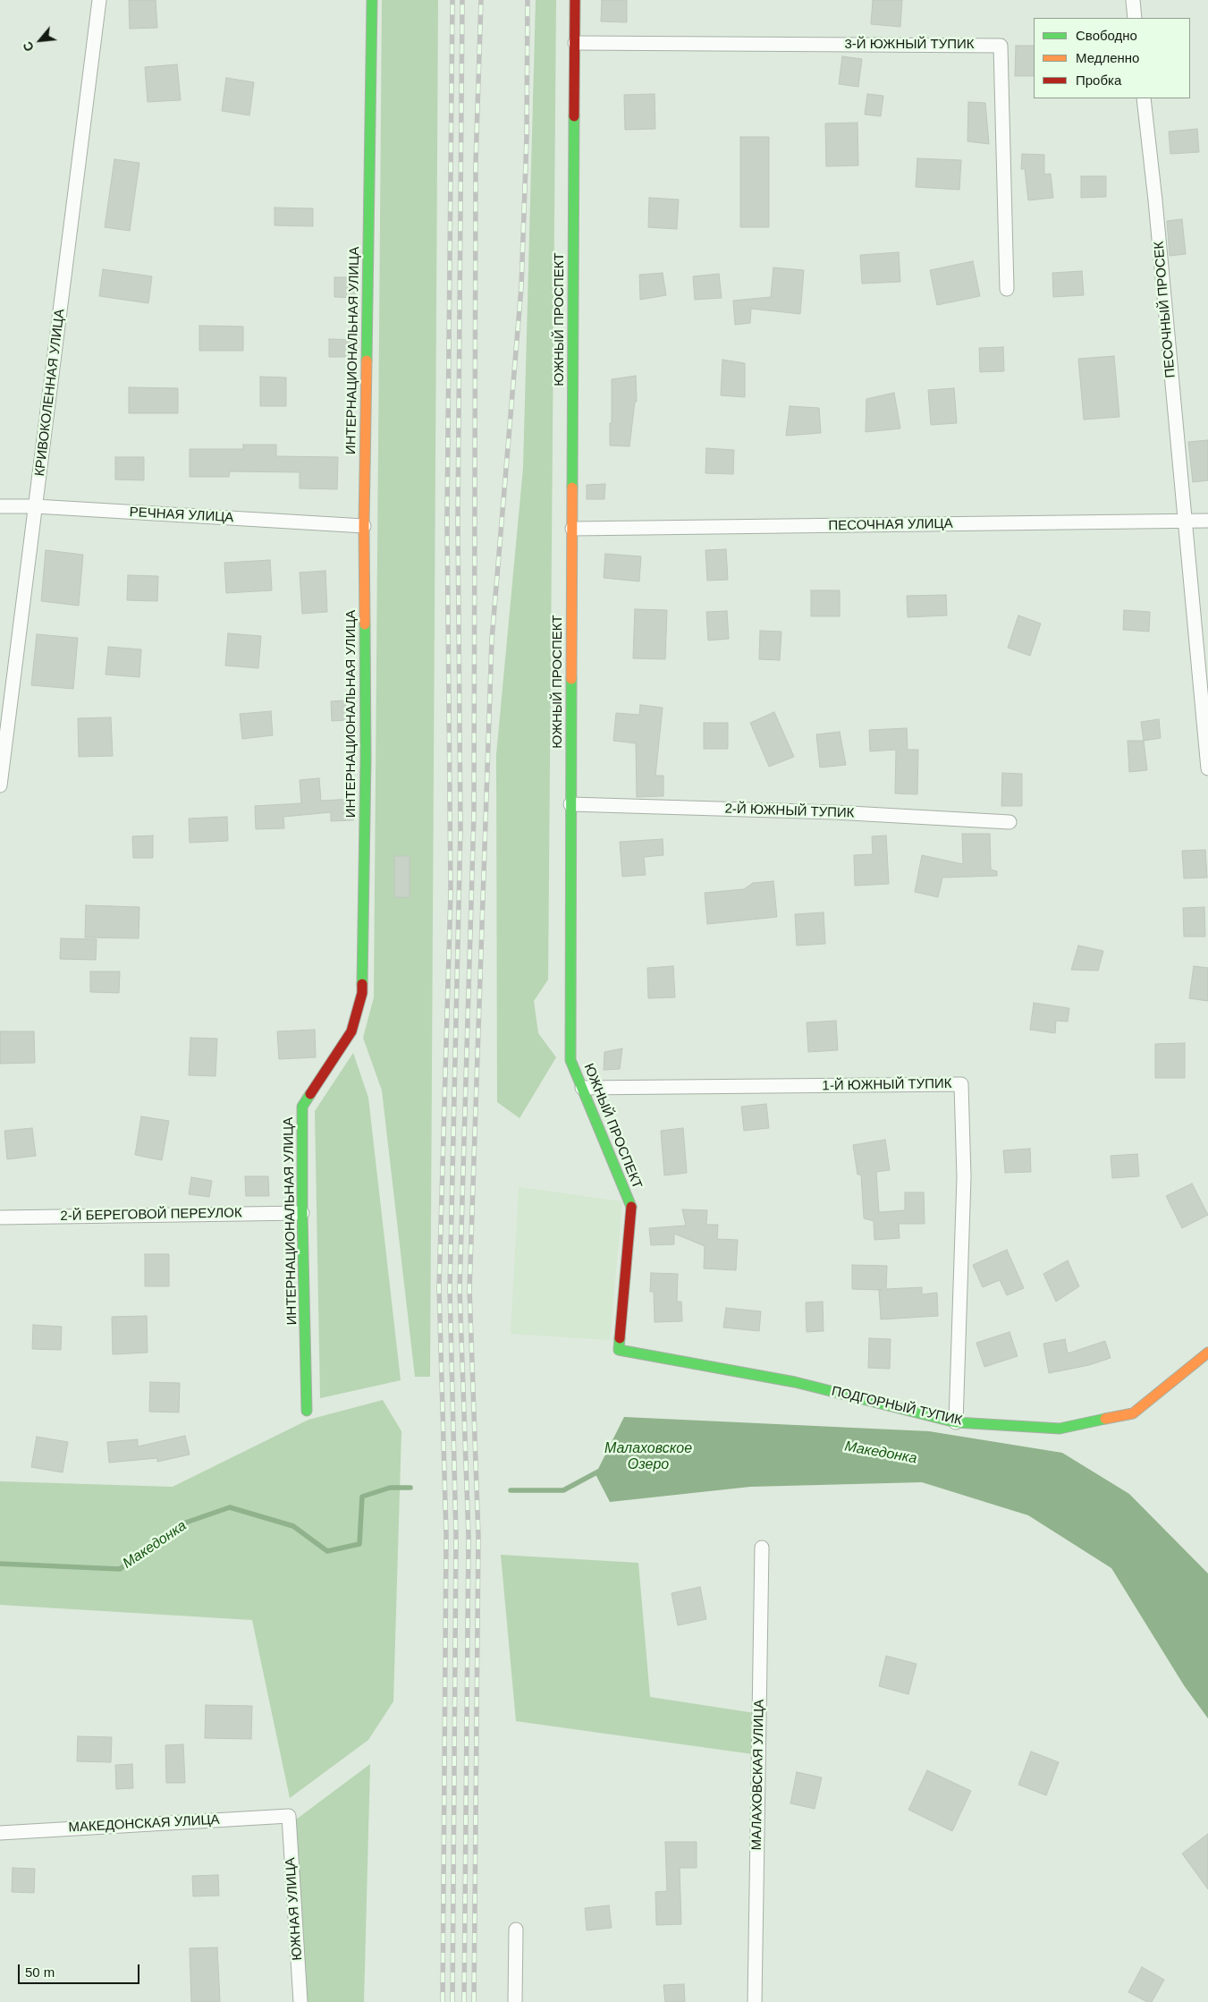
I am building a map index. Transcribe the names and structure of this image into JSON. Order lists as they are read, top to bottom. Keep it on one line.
{"streets":{"street":["3-Й ЮЖНЫЙ ТУПИК","ПЕСОЧНЫЙ ПРОСЕК","ЮЖНЫЙ ПРОСПЕКТ","ИНТЕРНАЦИОНАЛЬНАЯ УЛИЦА","КРИВОКОЛЕННАЯ УЛИЦА","РЕЧНАЯ УЛИЦА","ПЕСОЧНАЯ УЛИЦА","2-Й ЮЖНЫЙ ТУПИК","1-Й ЮЖНЫЙ ТУПИК","2-Й БЕРЕГОВОЙ ПЕРЕУЛОК","ПОДГОРНЫЙ ТУПИК","МАЛАХОВСКАЯ УЛИЦА","МАКЕДОНСКАЯ УЛИЦА","ЮЖНАЯ УЛИЦА"]},"crossings":[["3-Й ЮЖНЫЙ ТУПИК","ЮЖНЫЙ ПРОСПЕКТ"],["ПЕСОЧНЫЙ ПРОСЕК","ПЕСОЧНАЯ УЛИЦА"],["ЮЖНЫЙ ПРОСПЕКТ","ПЕСОЧНАЯ УЛИЦА"],["ЮЖНЫЙ ПРОСПЕКТ","2-Й ЮЖНЫЙ ТУПИК"],["ЮЖНЫЙ ПРОСПЕКТ","1-Й ЮЖНЫЙ ТУПИК"],["ЮЖНЫЙ ПРОСПЕКТ","ПОДГОРНЫЙ ТУПИК"],["ИНТЕРНАЦИОНАЛЬНАЯ УЛИЦА","РЕЧНАЯ УЛИЦА"],["ИНТЕРНАЦИОНАЛЬНАЯ УЛИЦА","2-Й БЕРЕГОВОЙ ПЕРЕУЛОК"],["КРИВОКОЛЕННАЯ УЛИЦА","РЕЧНАЯ УЛИЦА"],["1-Й ЮЖНЫЙ ТУПИК","ПОДГОРНЫЙ ТУПИК"],["МАКЕДОНСКАЯ УЛИЦА","ЮЖНАЯ УЛИЦА"]],"water":["Малаховское Озеро","Македонка"],"legend":["Свободно","Медленно","Пробка"],"scale_bar":"50 m","north":"bottom left"}
